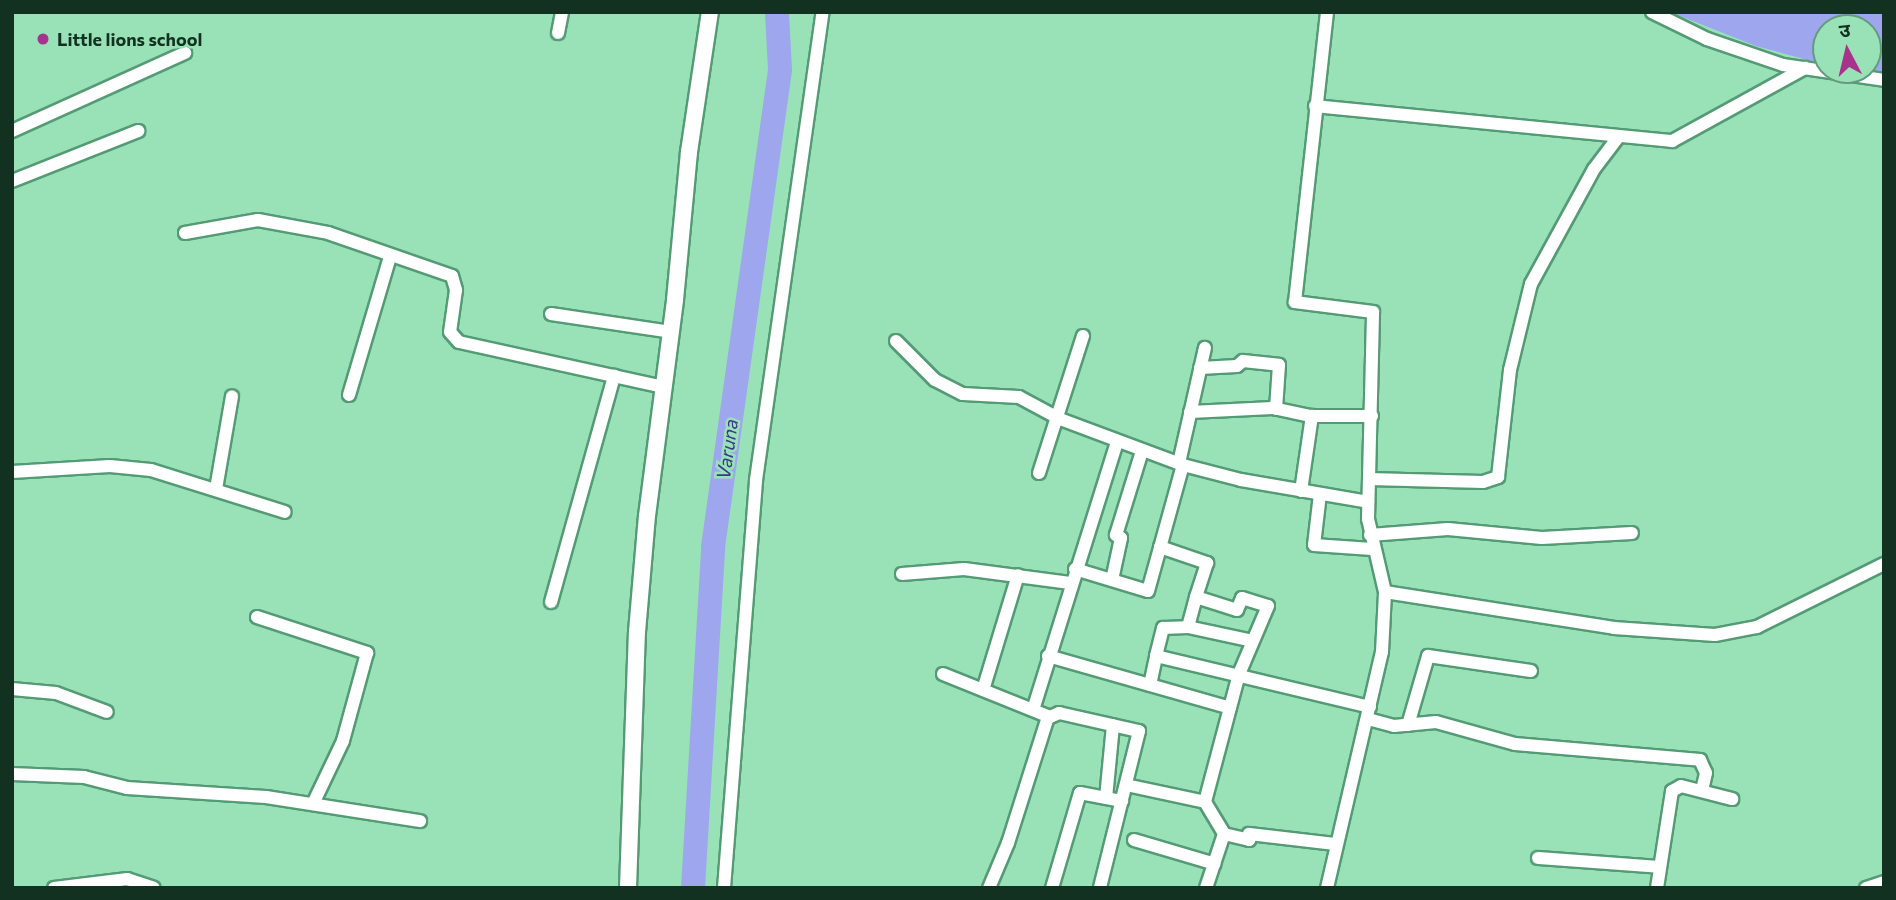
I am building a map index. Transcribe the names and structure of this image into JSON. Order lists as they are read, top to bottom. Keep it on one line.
{"water":["Varuna"],"places":["Little lions school"],"north":"top"}
